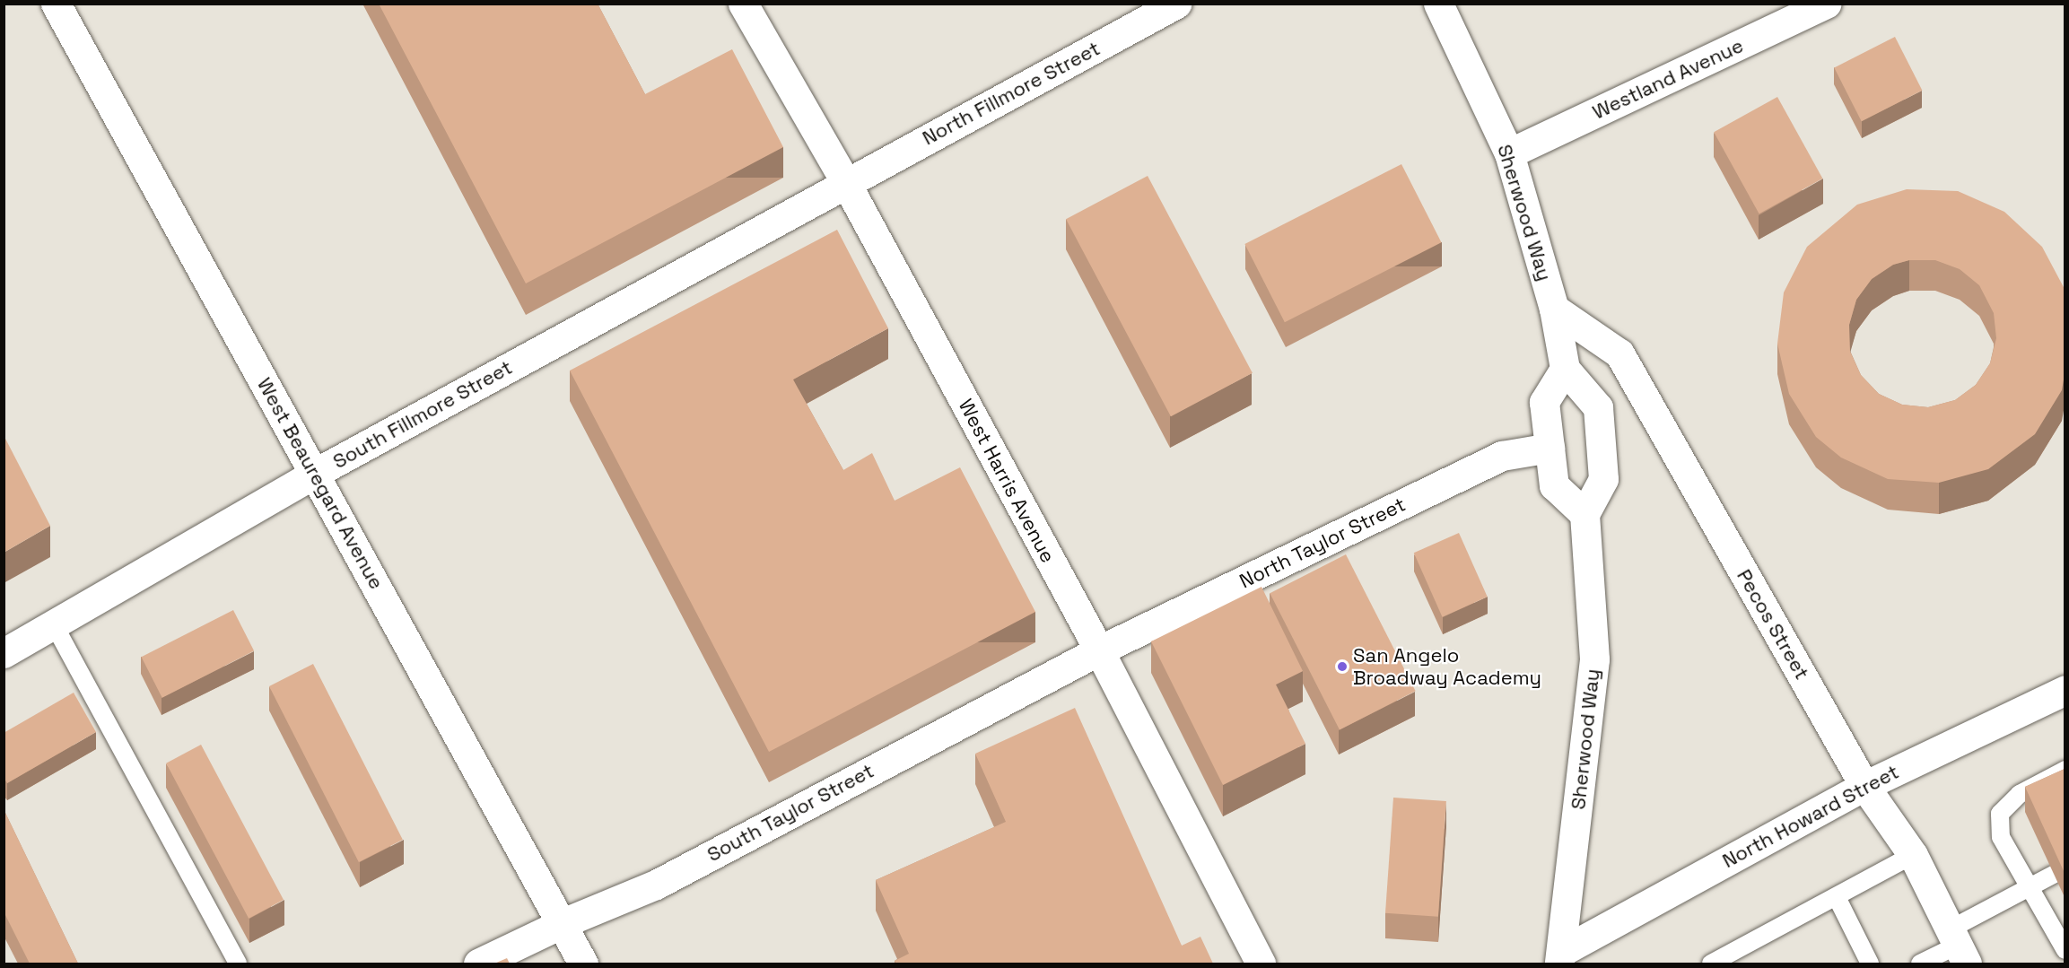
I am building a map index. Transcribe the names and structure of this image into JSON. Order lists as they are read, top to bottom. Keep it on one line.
{"streets":{"street":["Westland Avenue","North Fillmore Street","Sherwood Way","South Fillmore Street","West Harris Avenue","West Beauregard Avenue","North Taylor Street","Pecos Street","South Taylor Street","North Howard Street"]},"crossings":[["Westland Avenue","Sherwood Way"],["North Fillmore Street","South Fillmore Street"],["North Fillmore Street","West Harris Avenue"],["Sherwood Way","Pecos Street"],["Sherwood Way","North Howard Street"],["South Fillmore Street","West Harris Avenue"],["South Fillmore Street","West Beauregard Avenue"],["West Harris Avenue","North Taylor Street"],["West Harris Avenue","South Taylor Street"],["West Beauregard Avenue","South Taylor Street"],["North Taylor Street","South Taylor Street"],["Pecos Street","North Howard Street"]],"places":["San Angelo Broadway Academy"]}
